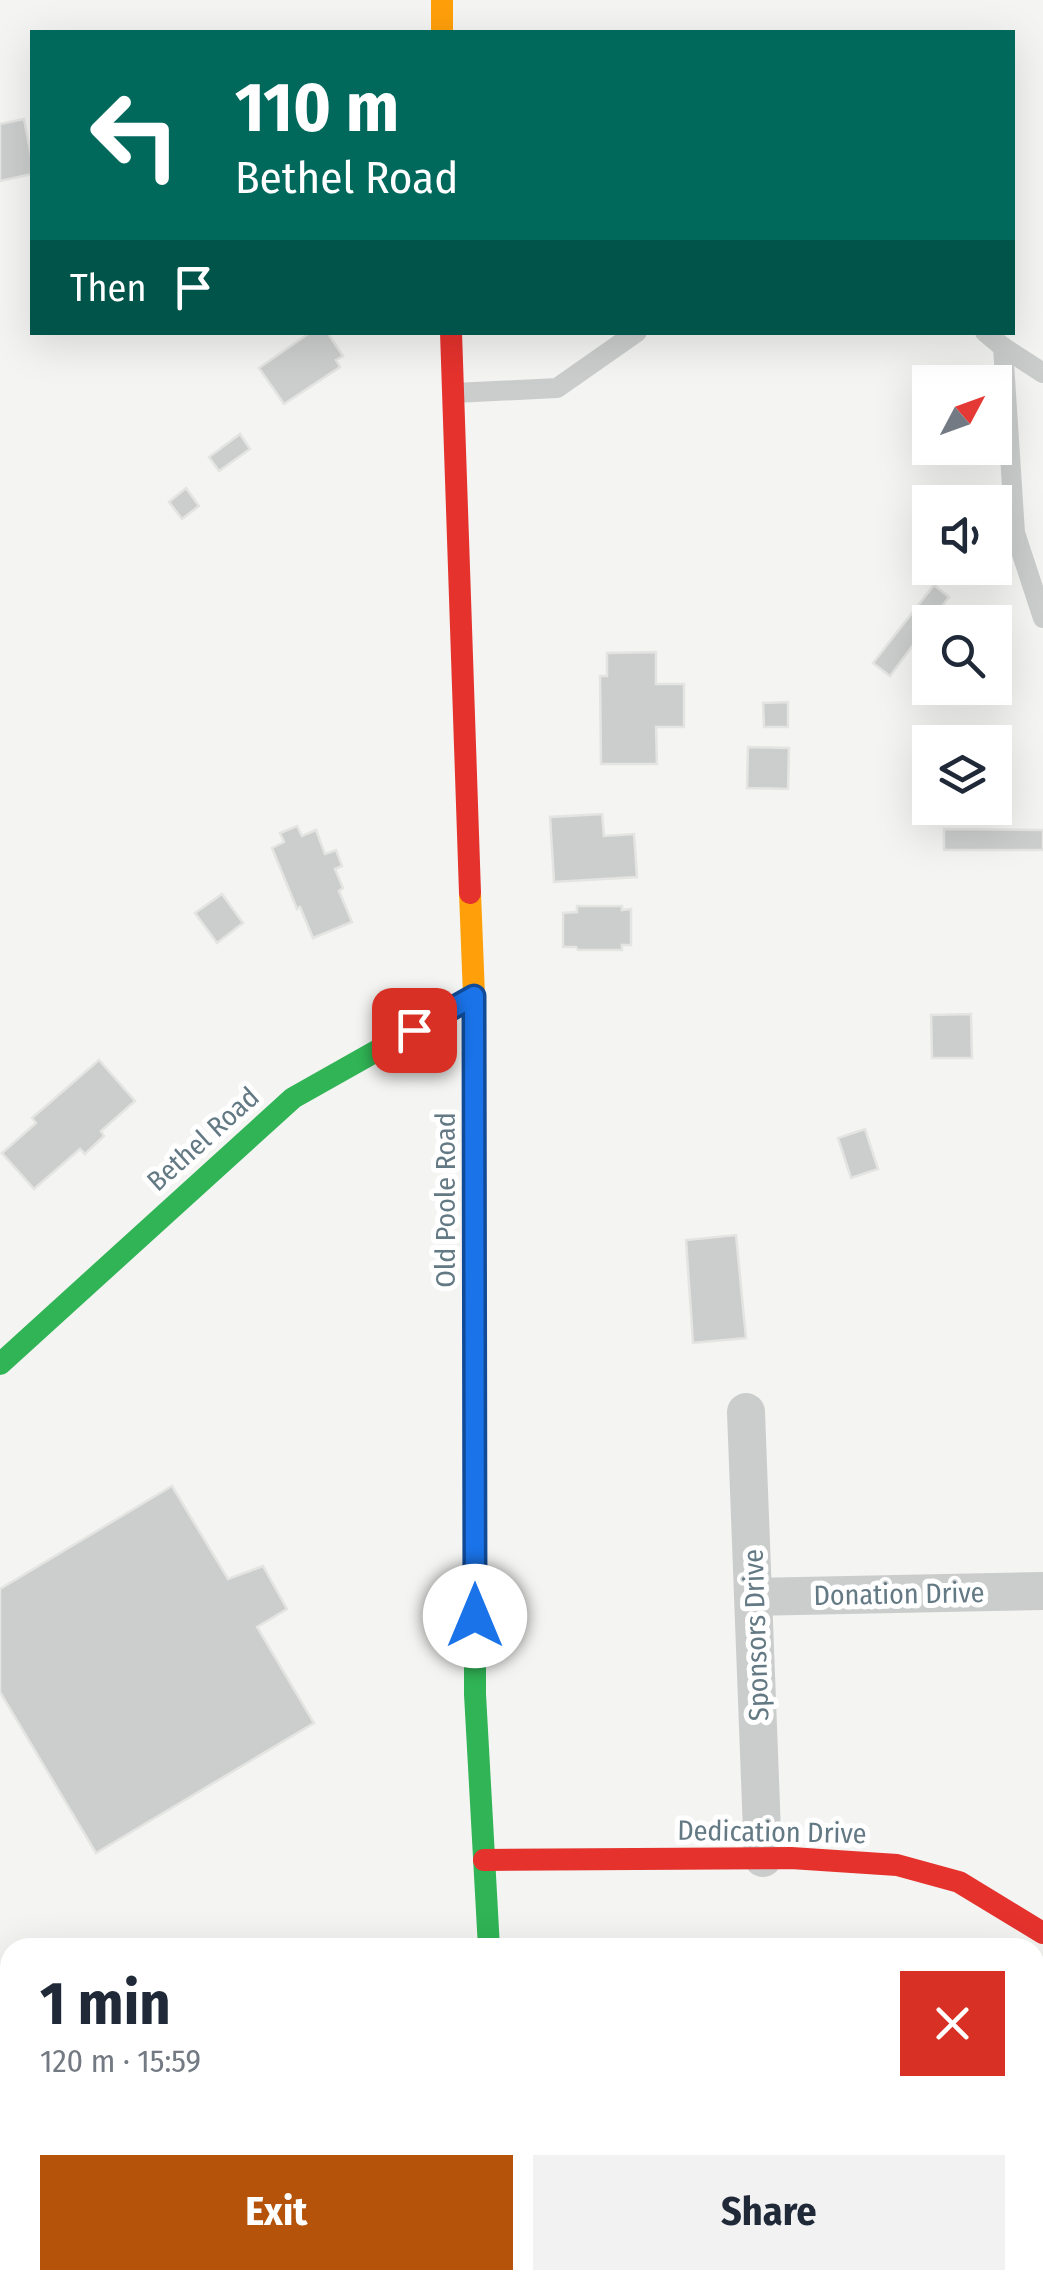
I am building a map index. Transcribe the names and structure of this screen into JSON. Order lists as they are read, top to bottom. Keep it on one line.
{"streets":{"street":["Bethel Road","Old Poole Road","Donation Drive","Sponsors Drive","Dedication Drive"]},"crossings":[["Bethel Road","Old Poole Road"],["Old Poole Road","Dedication Drive"],["Donation Drive","Sponsors Drive"],["Sponsors Drive","Dedication Drive"]],"north":"top right","page":{"turn":["110 m","Bethel Road"],"then":"Then","heading":["1 min","120 m · 15:59"],"buttons":["Exit","Share"]}}
